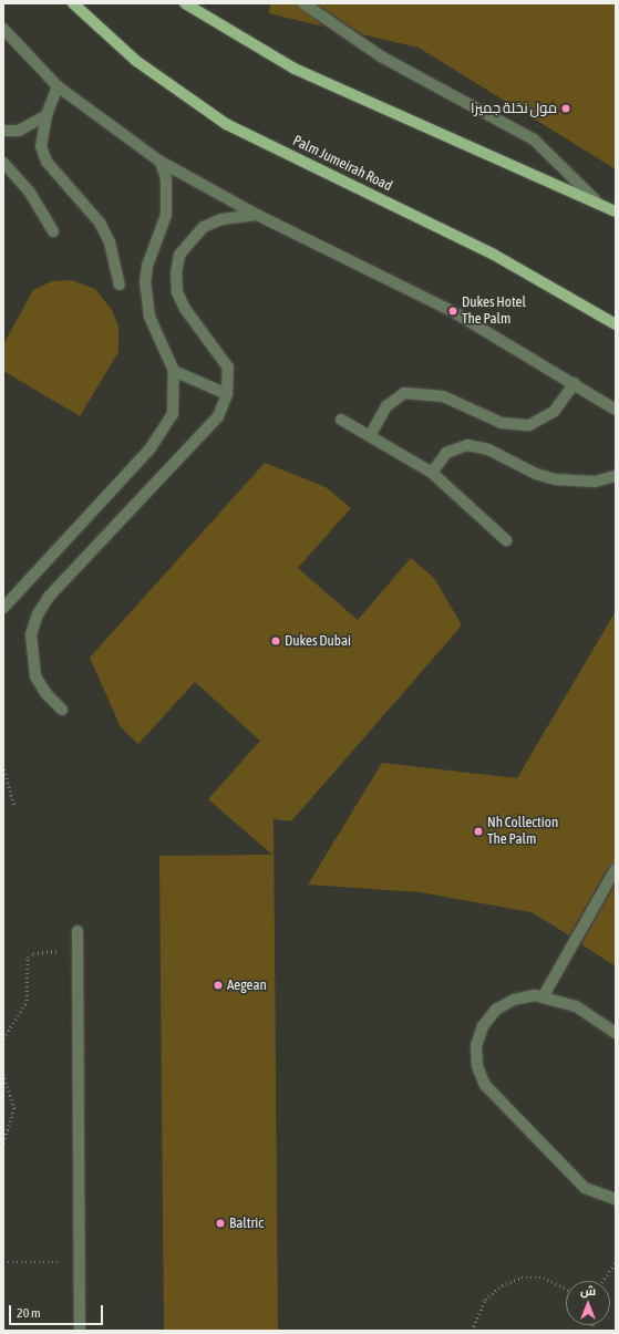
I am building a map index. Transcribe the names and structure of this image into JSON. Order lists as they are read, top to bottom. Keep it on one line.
{"streets":{"main road":["Palm Jumeirah Road"]},"places":["مول نخلة جميرا","Dukes Hotel The Palm","Dukes Dubai","Nh Collection The Palm","Aegean","Baltric"],"scale_bar":"20 m","north":"top"}
